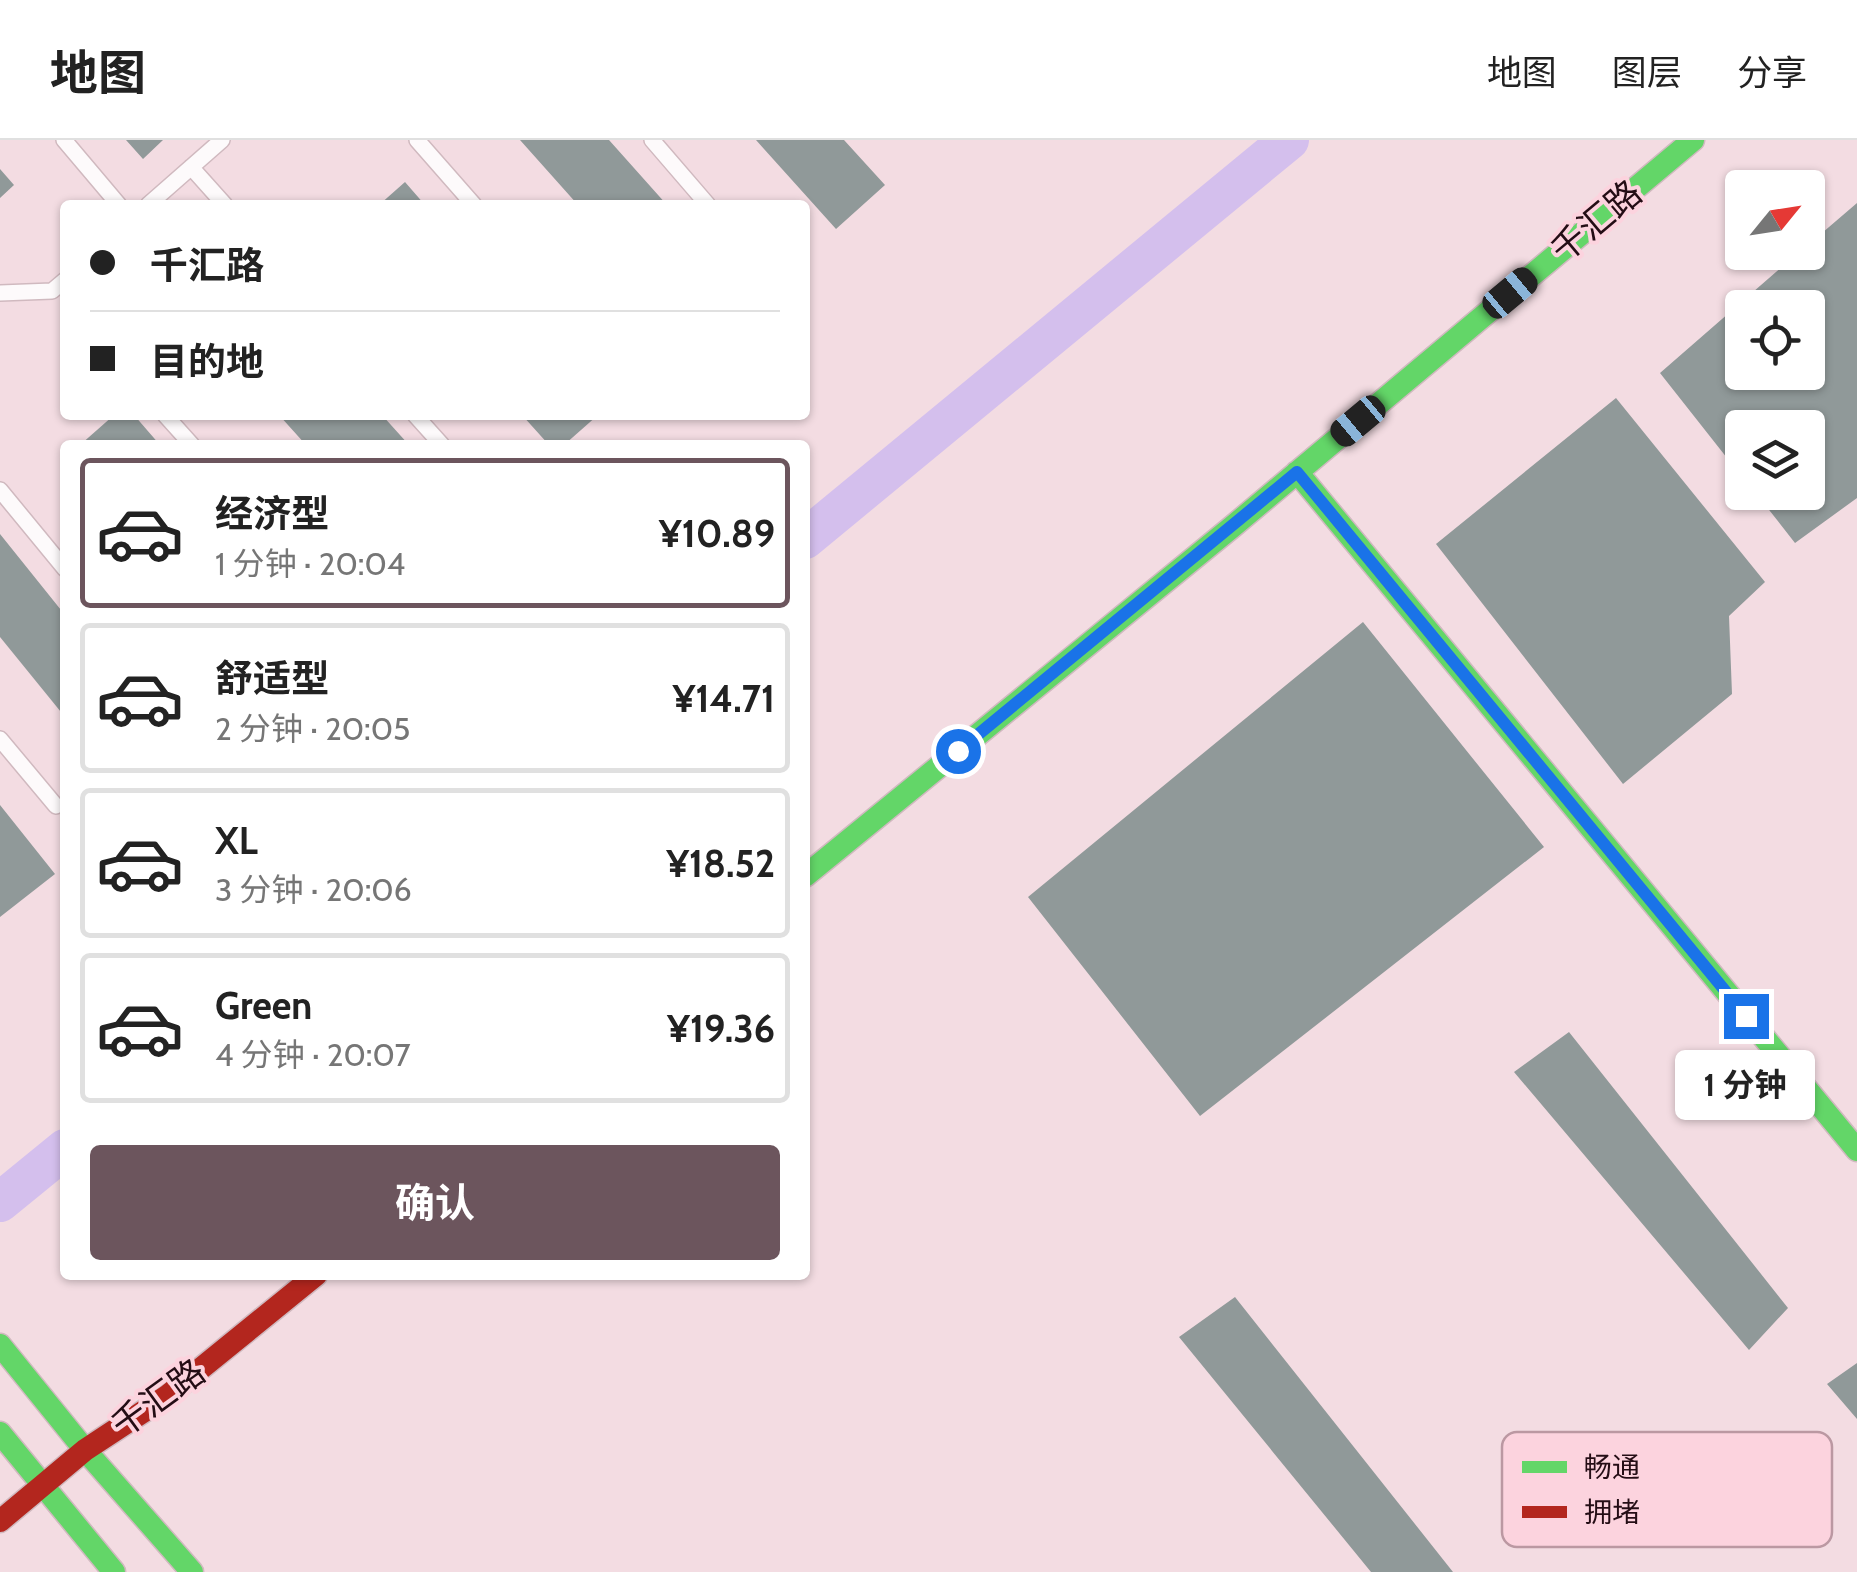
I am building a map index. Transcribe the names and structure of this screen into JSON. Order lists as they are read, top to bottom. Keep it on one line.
{"streets":{"street":["千汇路"]},"legend":["畅通","拥堵"],"north":"top right","page":{"header":"地图","nav":["地图","图层","分享"],"banner":["千汇路","目的地"],"list":[{"name":"经济型","note":"1 分钟 · 20:04","value":"¥10.89"},{"name":"舒适型","note":"2 分钟 · 20:05","value":"¥14.71"},{"name":"XL","note":"3 分钟 · 20:06","value":"¥18.52"},{"name":"Green","note":"4 分钟 · 20:07","value":"¥19.36"}],"bubble":"1 分钟","buttons":"确认"}}
